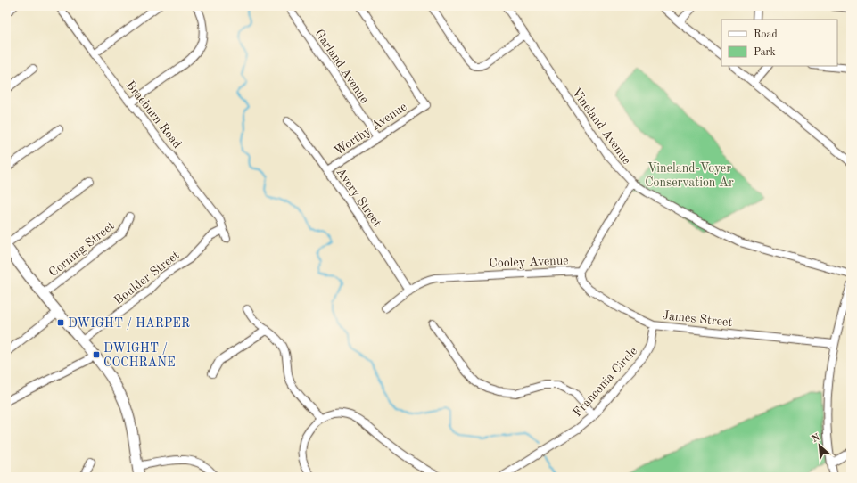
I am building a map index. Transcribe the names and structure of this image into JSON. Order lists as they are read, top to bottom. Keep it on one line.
{"streets":{"street":["Garland Avenue","Braeburn Road","Vineland Avenue","Worthy Avenue","Avery Street","Corning Street","Cooley Avenue","Boulder Street","James Street","Franconia Circle"]},"crossings":[["Garland Avenue","Worthy Avenue"],["Braeburn Road","Boulder Street"],["Vineland Avenue","Cooley Avenue"],["Worthy Avenue","Avery Street"],["Avery Street","Cooley Avenue"],["Cooley Avenue","James Street"],["James Street","Franconia Circle"]],"parks":["Vineland-Voyer Conservation Ar"],"places":{"transit":["DWIGHT / HARPER","DWIGHT / COCHRANE"]},"legend":["Road","Park"],"north":"top left"}
